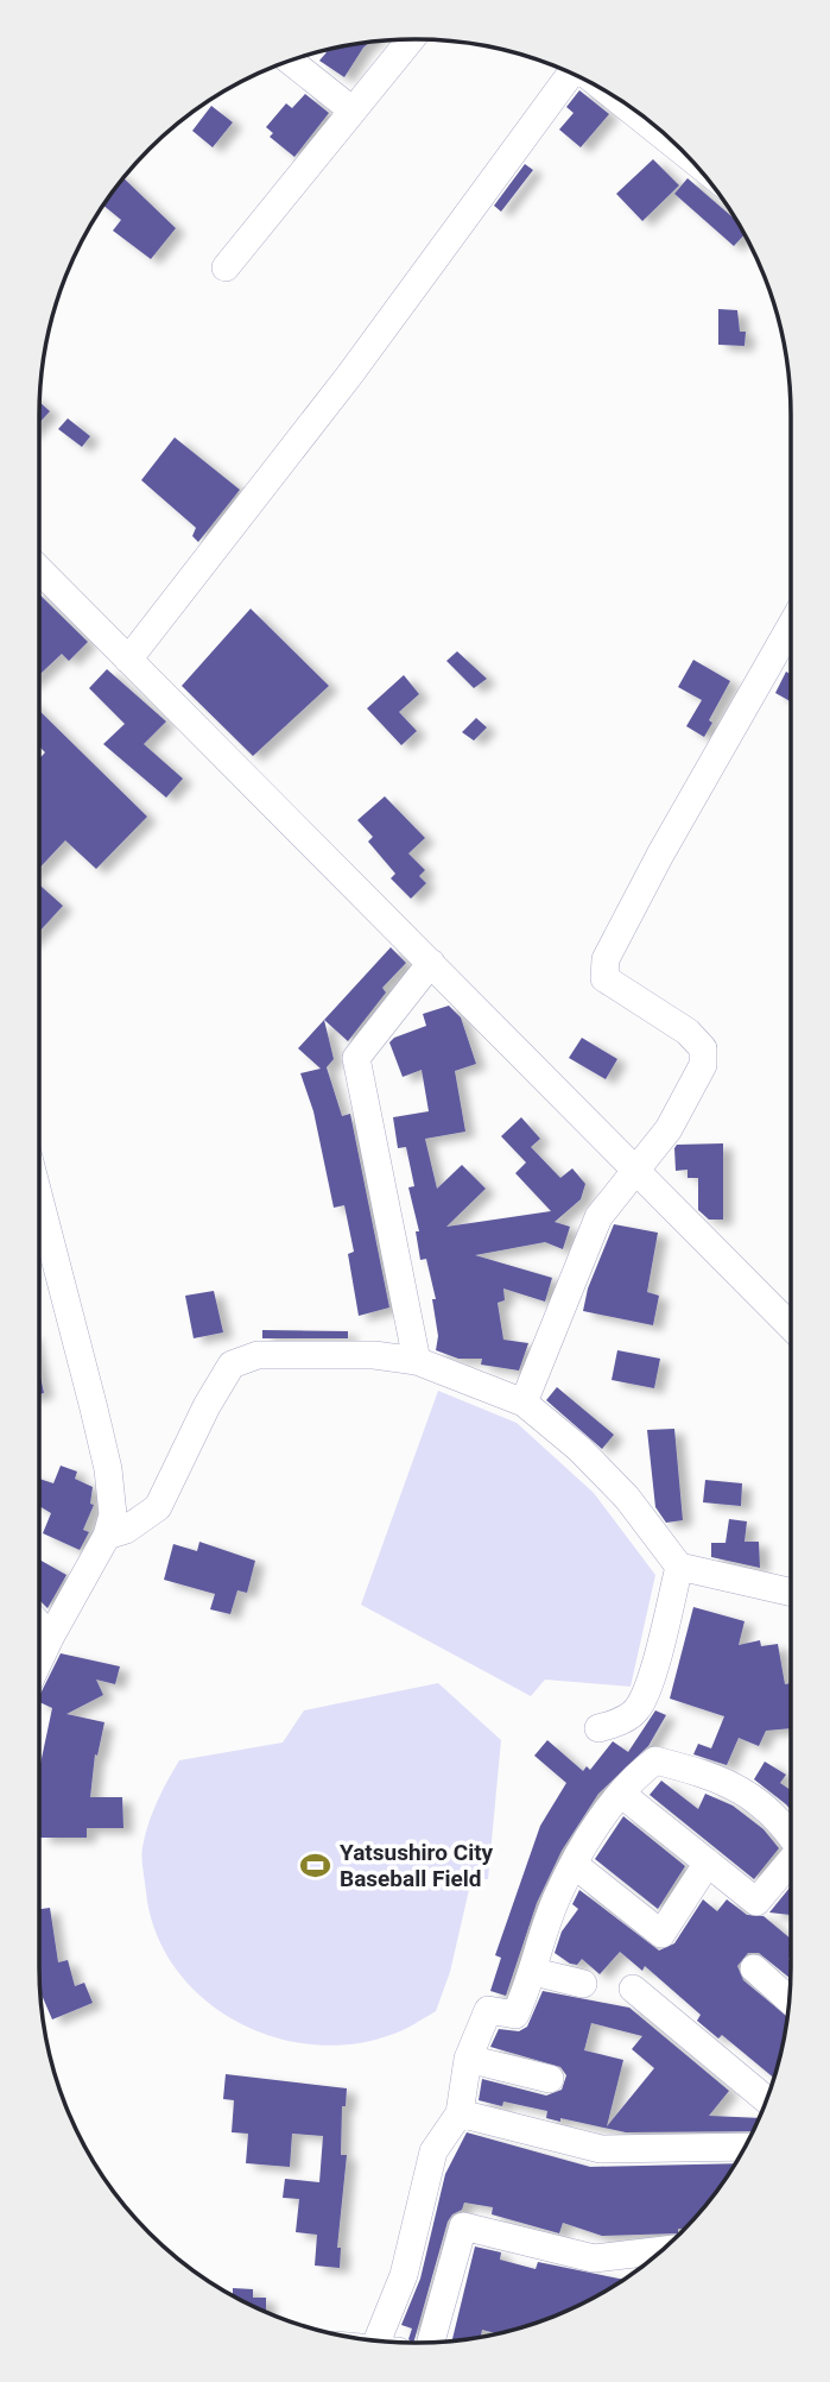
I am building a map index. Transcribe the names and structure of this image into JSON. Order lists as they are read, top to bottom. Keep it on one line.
{"places":{"sports":["Yatsushiro City Baseball Field"]}}
